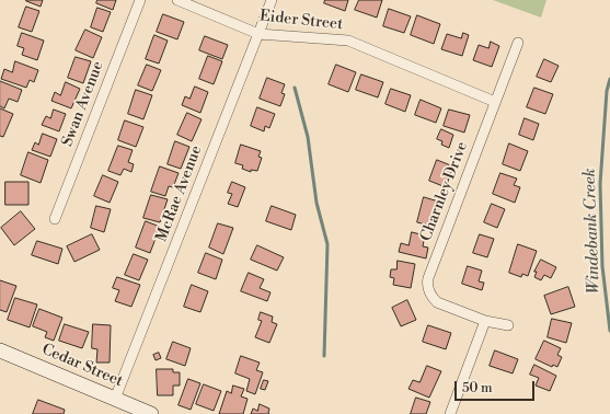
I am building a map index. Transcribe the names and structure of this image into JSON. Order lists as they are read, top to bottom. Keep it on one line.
{"streets":{"main road":["Cedar Street"],"street":["Eider Street","Swan Avenue","Charnley Drive","McRae Avenue"]},"crossings":[["Eider Street","Charnley Drive"],["Eider Street","McRae Avenue"],["McRae Avenue","Cedar Street"]],"water":["Windebank Creek"],"scale_bar":"50 m"}
